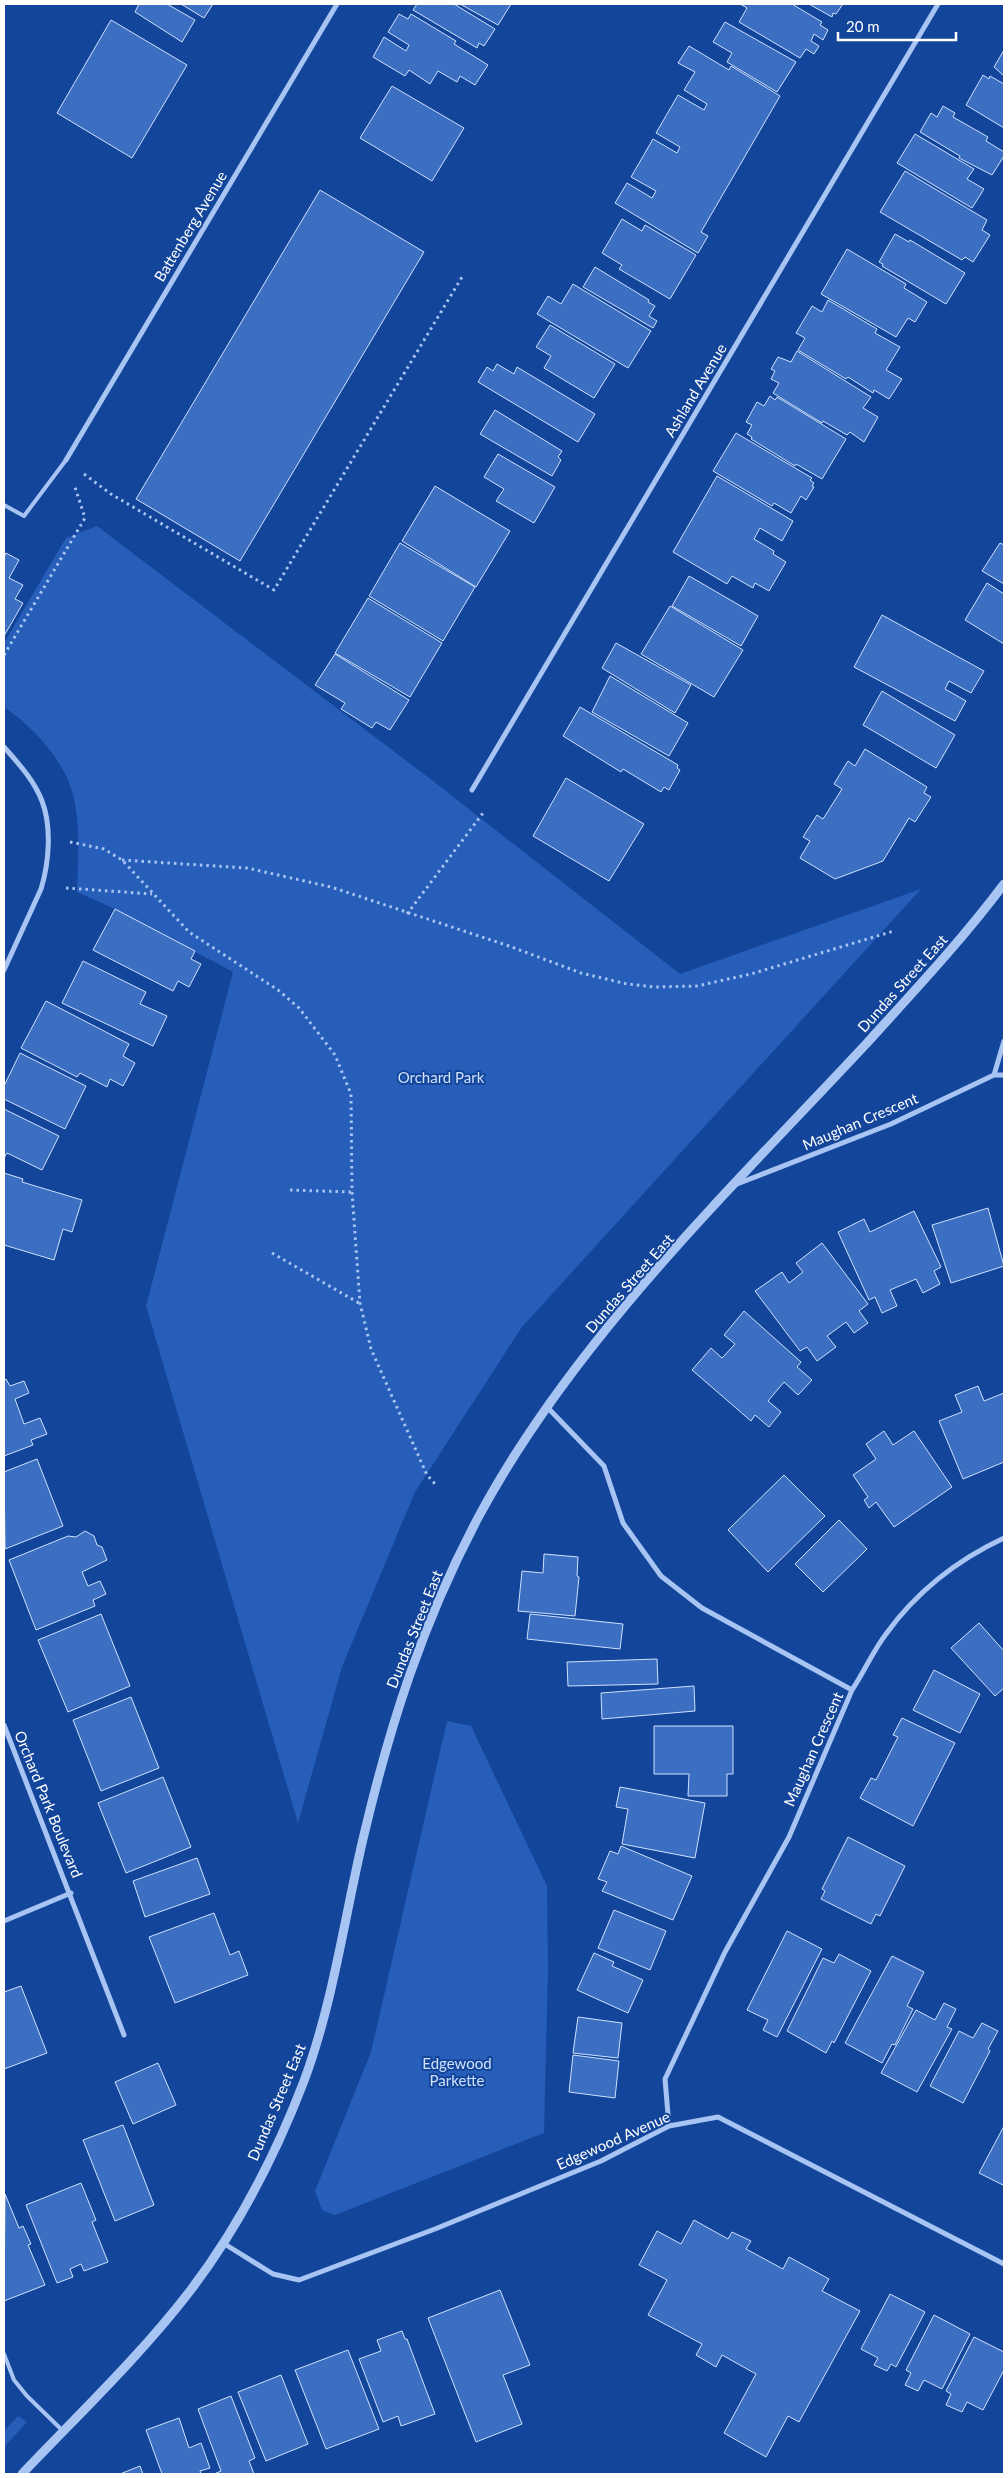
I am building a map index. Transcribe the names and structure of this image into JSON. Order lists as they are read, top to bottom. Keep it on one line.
{"streets":{"street":["Battenberg Avenue","Ashland Avenue","Dundas Street East","Maughan Crescent","Orchard Park Boulevard","Edgewood Avenue"]},"crossings":[["Dundas Street East","Maughan Crescent"],["Dundas Street East","Edgewood Avenue"],["Maughan Crescent","Edgewood Avenue"]],"parks":["Orchard Park","Edgewood Parkette"],"scale_bar":"20 m"}
